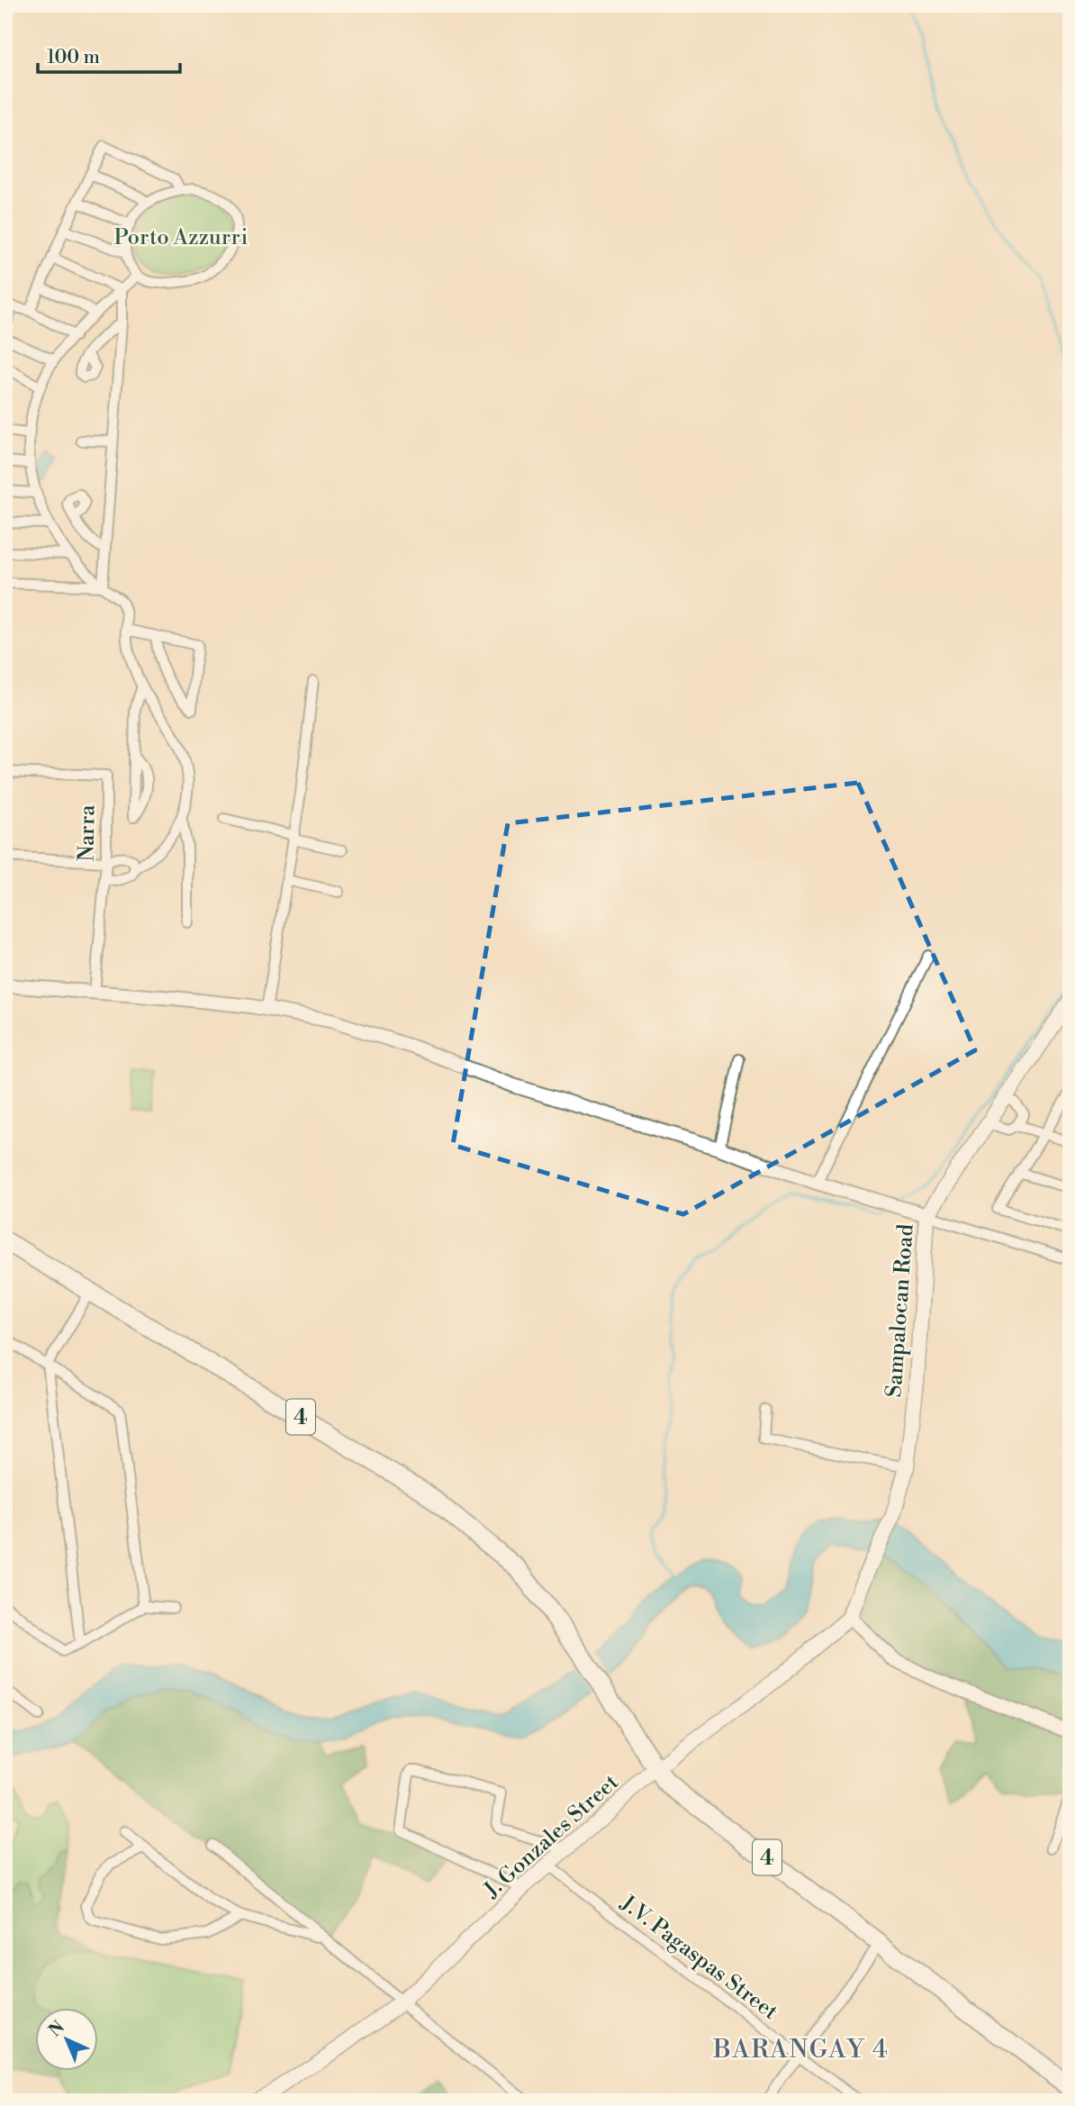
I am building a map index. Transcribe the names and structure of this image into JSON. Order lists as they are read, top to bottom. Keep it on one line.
{"streets":{"highway":["4"],"main road":["Sampalocan Road","J. Gonzales Street"],"street":["Narra","J.V. Pagaspas Street"]},"crossings":[["Sampalocan Road","J. Gonzales Street"],["4","J. Gonzales Street"],["J. Gonzales Street","J.V. Pagaspas Street"]],"districts":["BARANGAY 4"],"parks":["Porto Azzurri"],"scale_bar":"100 m","north":"top left"}
